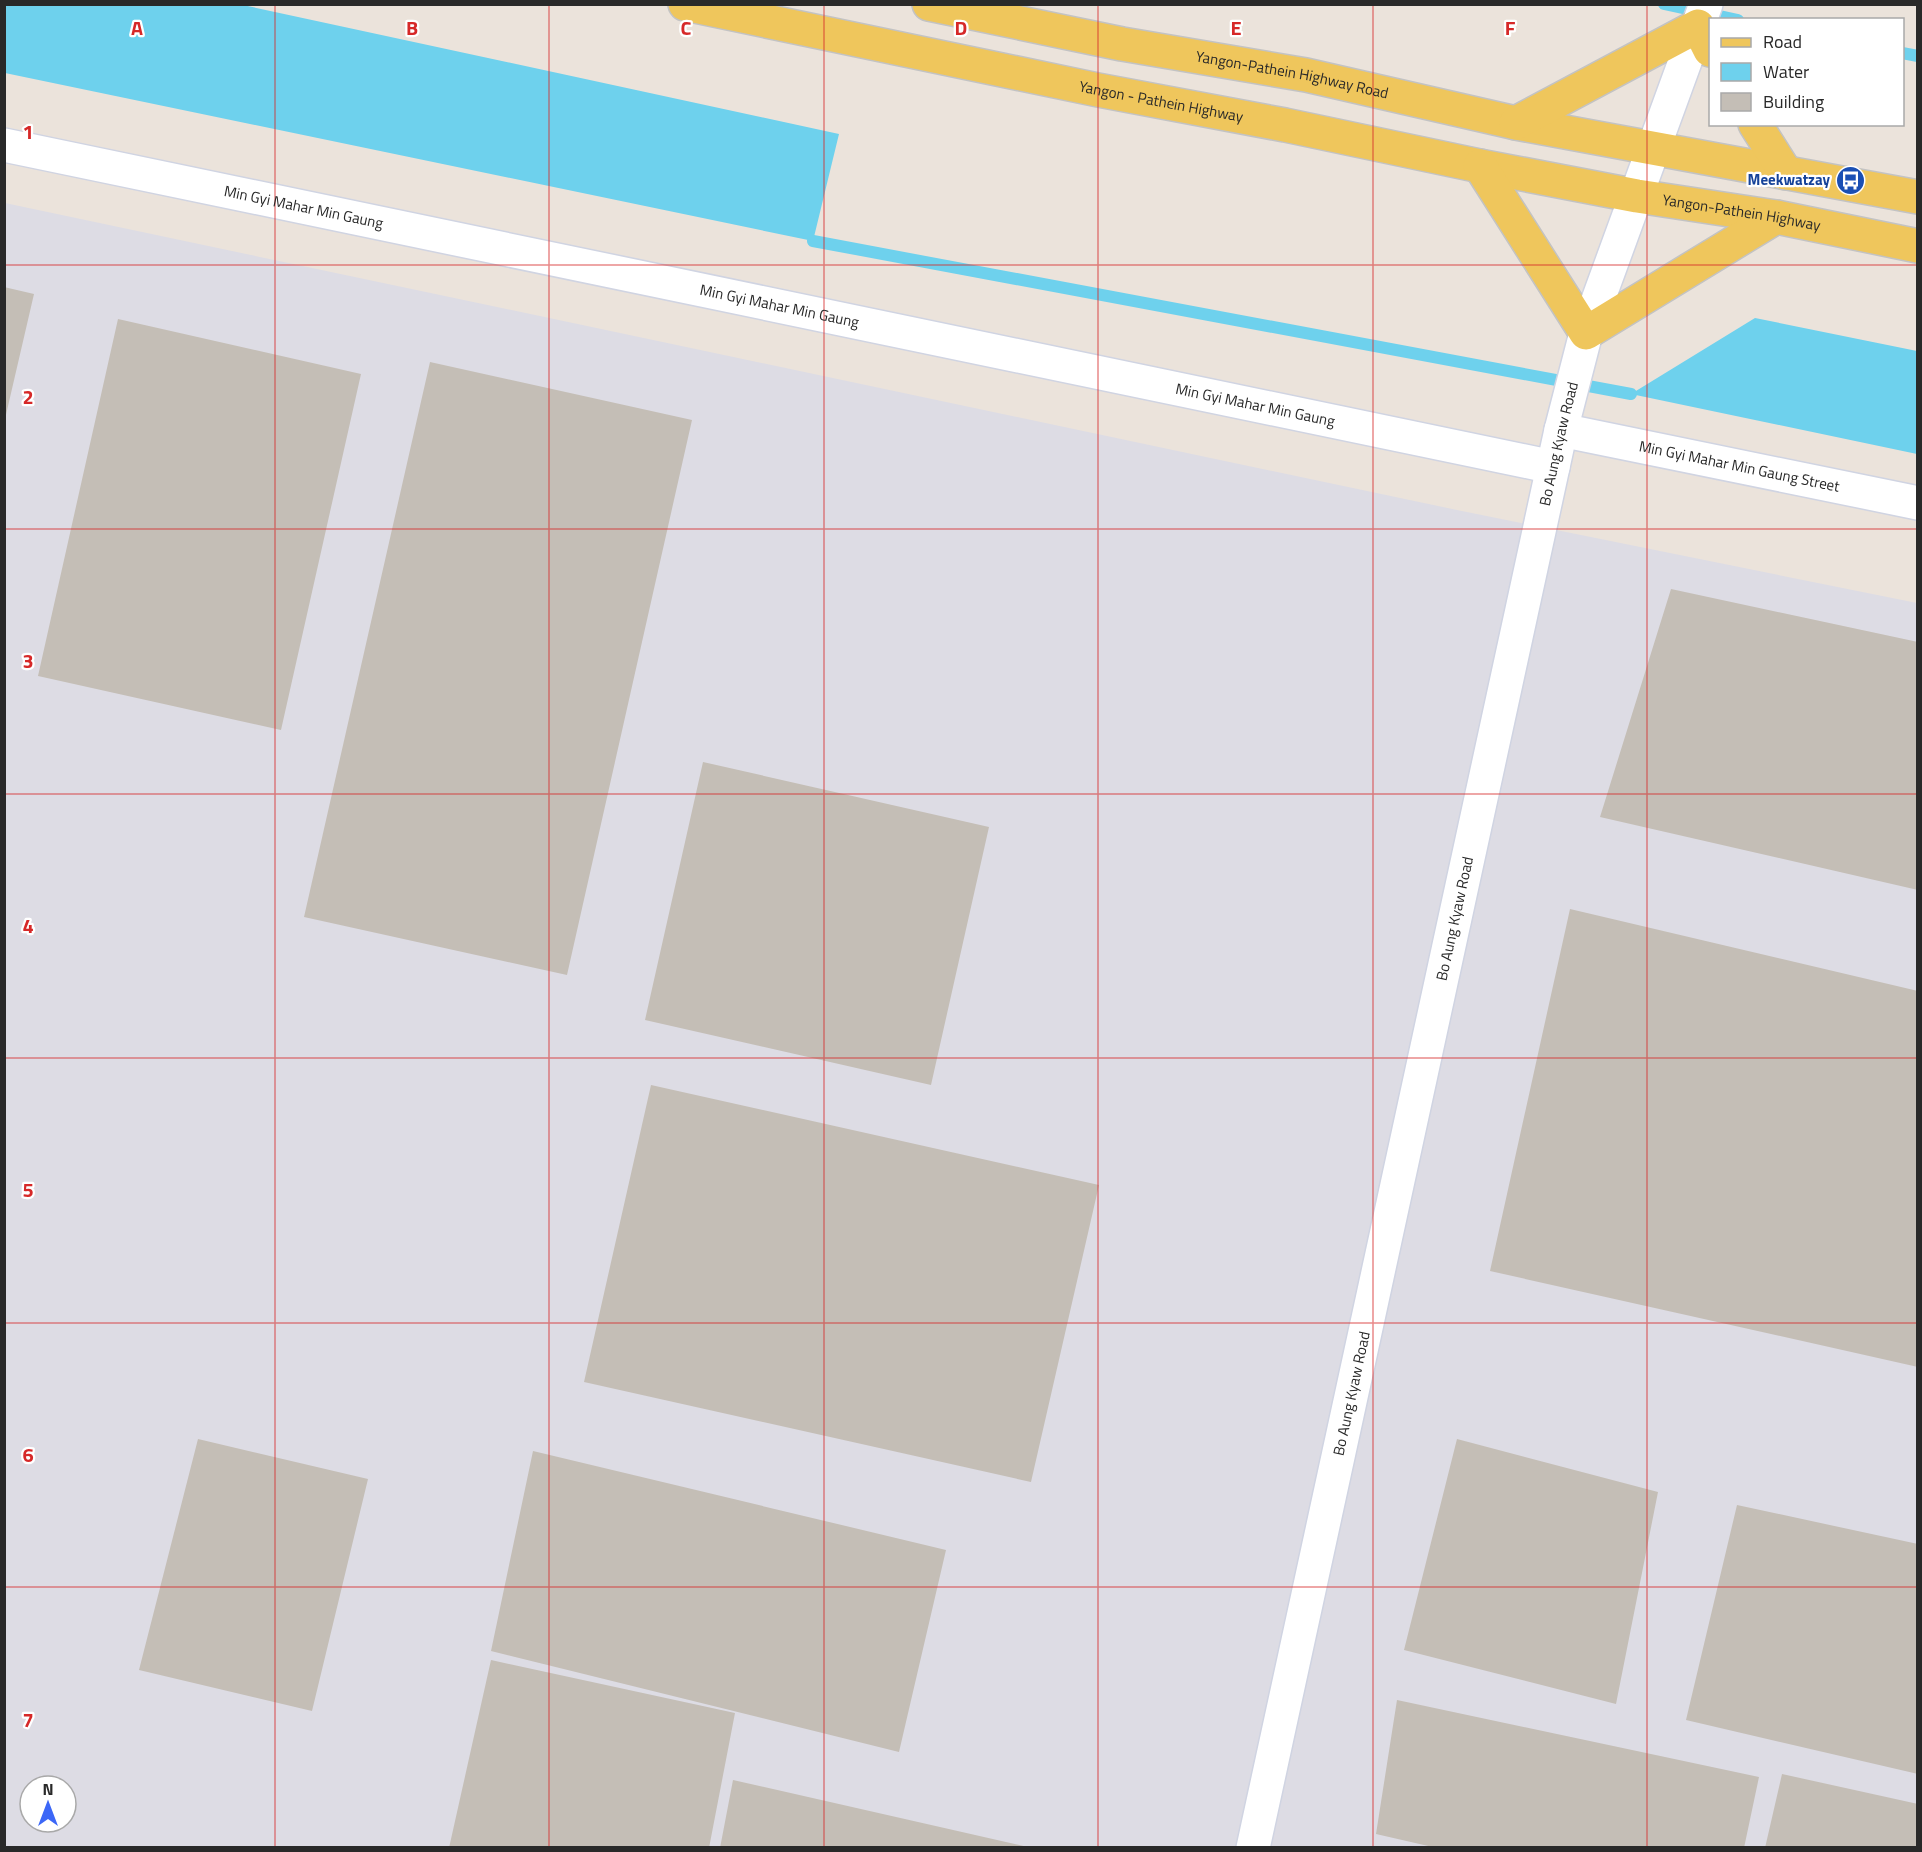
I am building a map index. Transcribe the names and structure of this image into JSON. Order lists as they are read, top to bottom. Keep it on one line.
{"streets":{"main road":["Yangon-Pathein Highway Road","Yangon - Pathein Highway","Yangon-Pathein Highway"],"street":["Min Gyi Mahar Min Gaung","Bo Aung Kyaw Road","Min Gyi Mahar Min Gaung Street"]},"crossings":[["Yangon-Pathein Highway Road","Bo Aung Kyaw Road"],["Yangon - Pathein Highway","Yangon-Pathein Highway"],["Yangon - Pathein Highway","Bo Aung Kyaw Road"],["Min Gyi Mahar Min Gaung","Bo Aung Kyaw Road"],["Yangon-Pathein Highway","Bo Aung Kyaw Road"],["Bo Aung Kyaw Road","Min Gyi Mahar Min Gaung Street"]],"places":{"bus stop":["Meekwatzay"]},"legend":["Road","Water","Building"],"north":"top","grid":{"columns":["A","B","C","D","E","F"],"rows":["1","2","3","4","5","6","7"]}}
